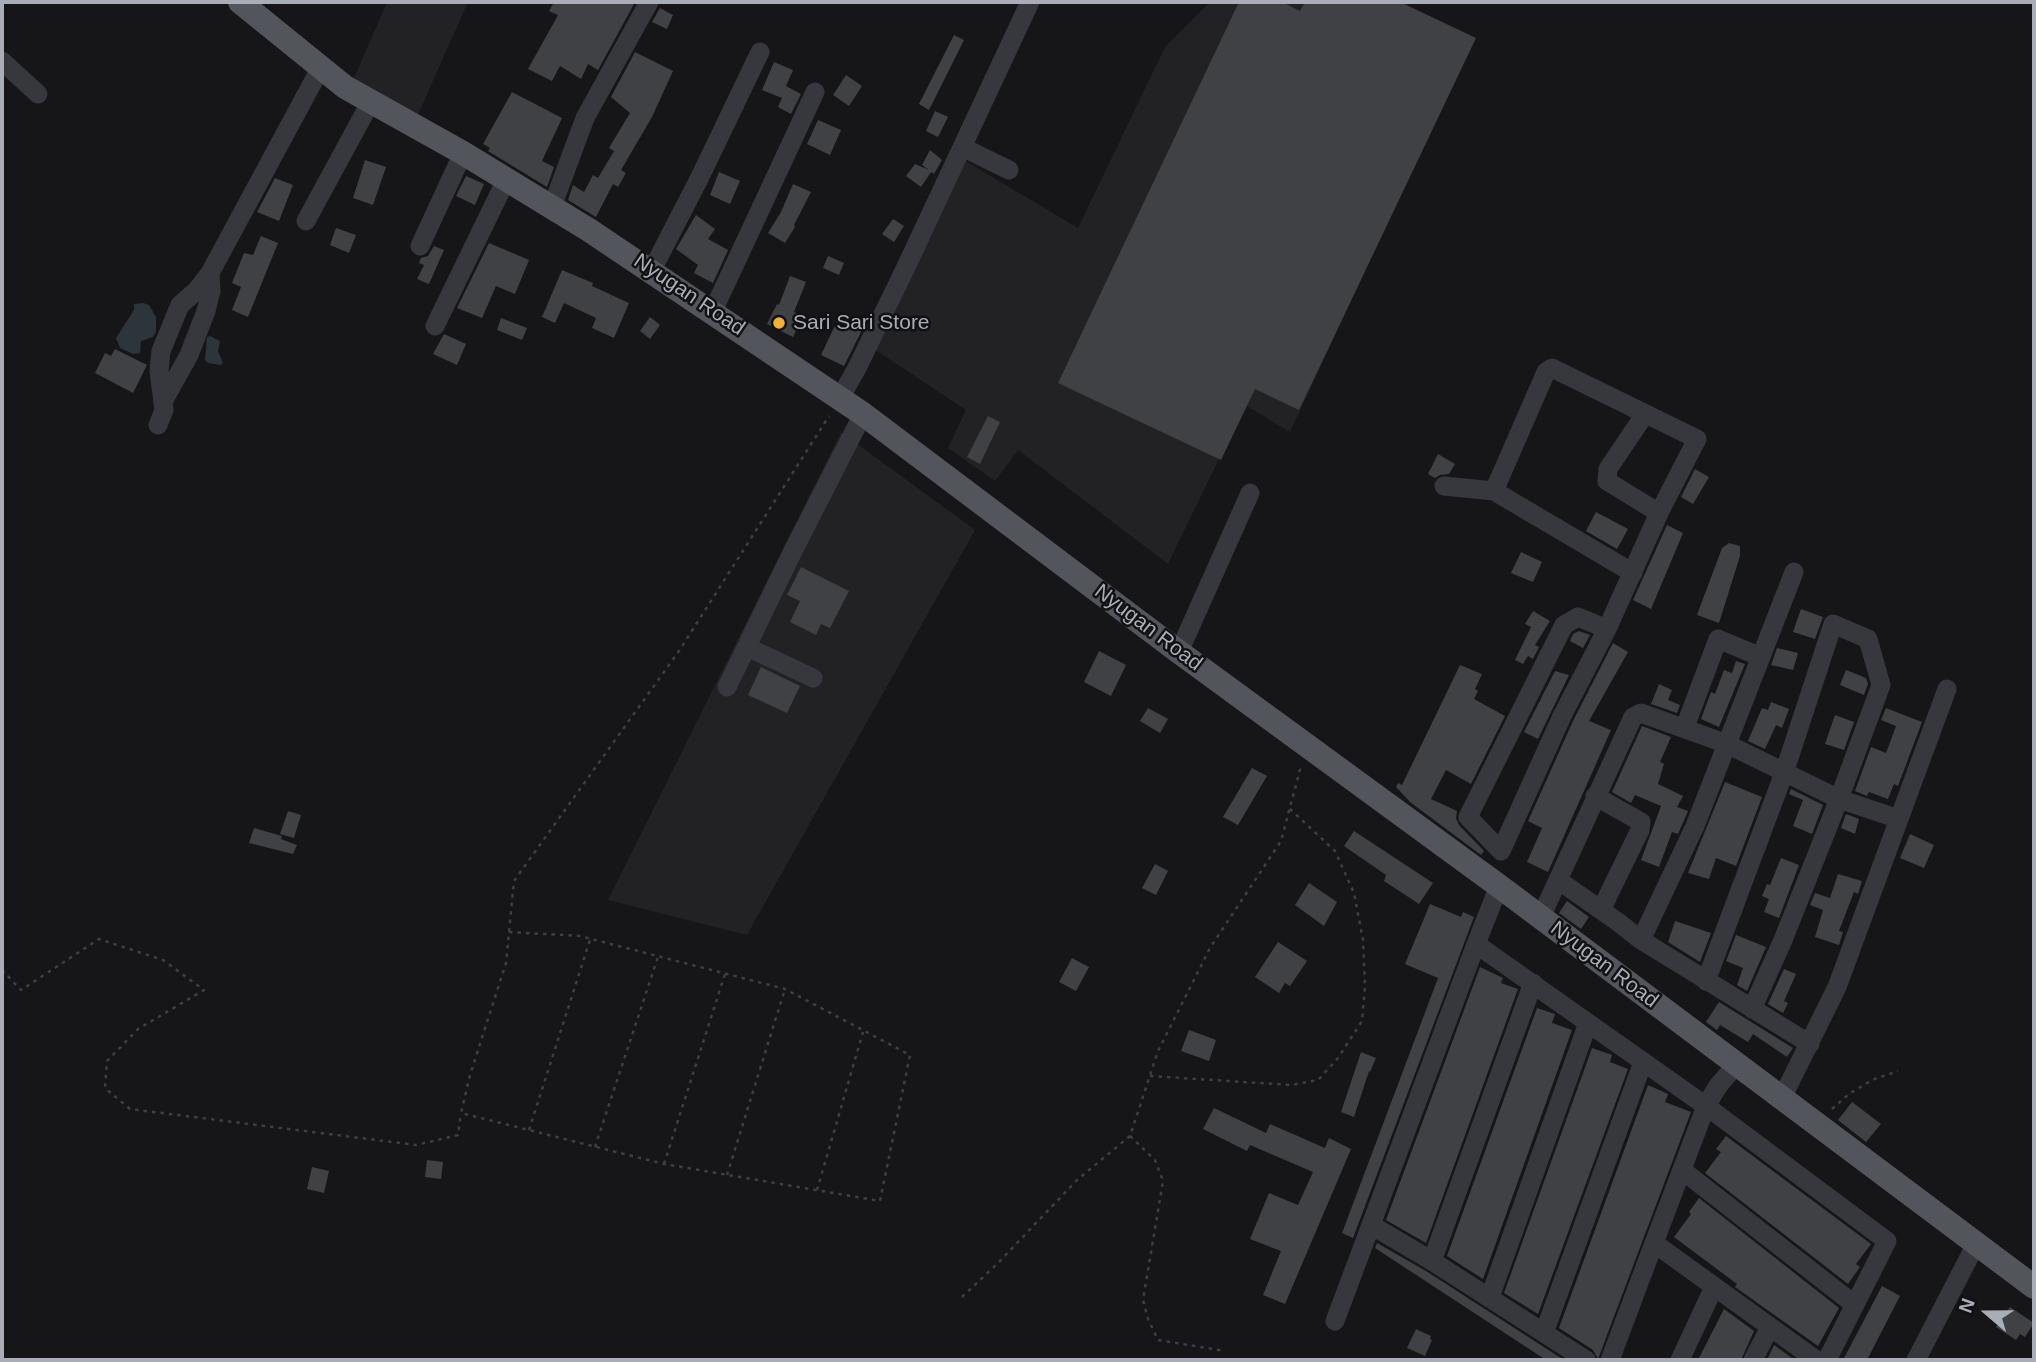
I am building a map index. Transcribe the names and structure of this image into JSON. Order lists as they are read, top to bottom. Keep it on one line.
{"streets":{"main road":["Nyugan Road"]},"places":["Sari Sari Store"],"north":"left"}
